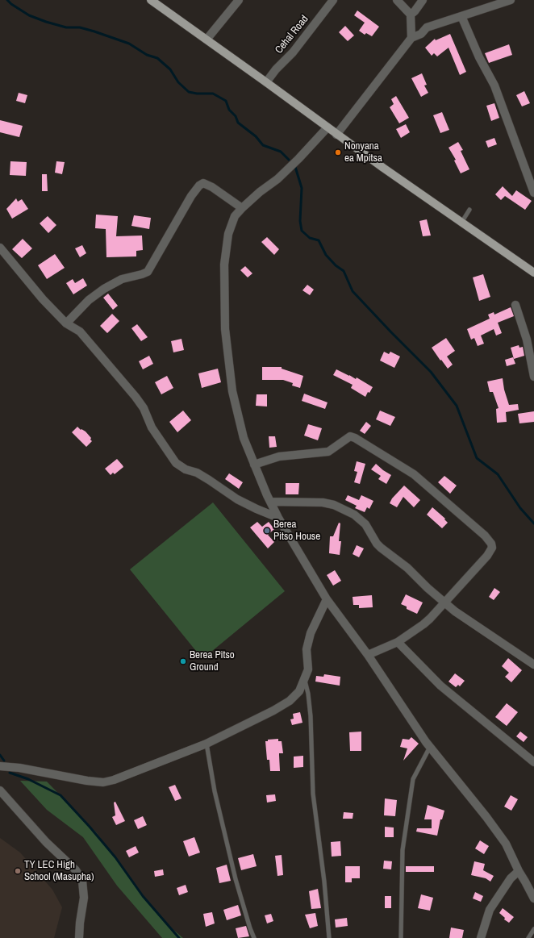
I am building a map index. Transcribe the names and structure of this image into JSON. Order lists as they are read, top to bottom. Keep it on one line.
{"streets":{"street":["Cehal Road"]},"places":["Nonyana ea Mpitsa","Berea Pitso House","Berea Pitso Ground","TY LEC High School (Masupha)"]}
